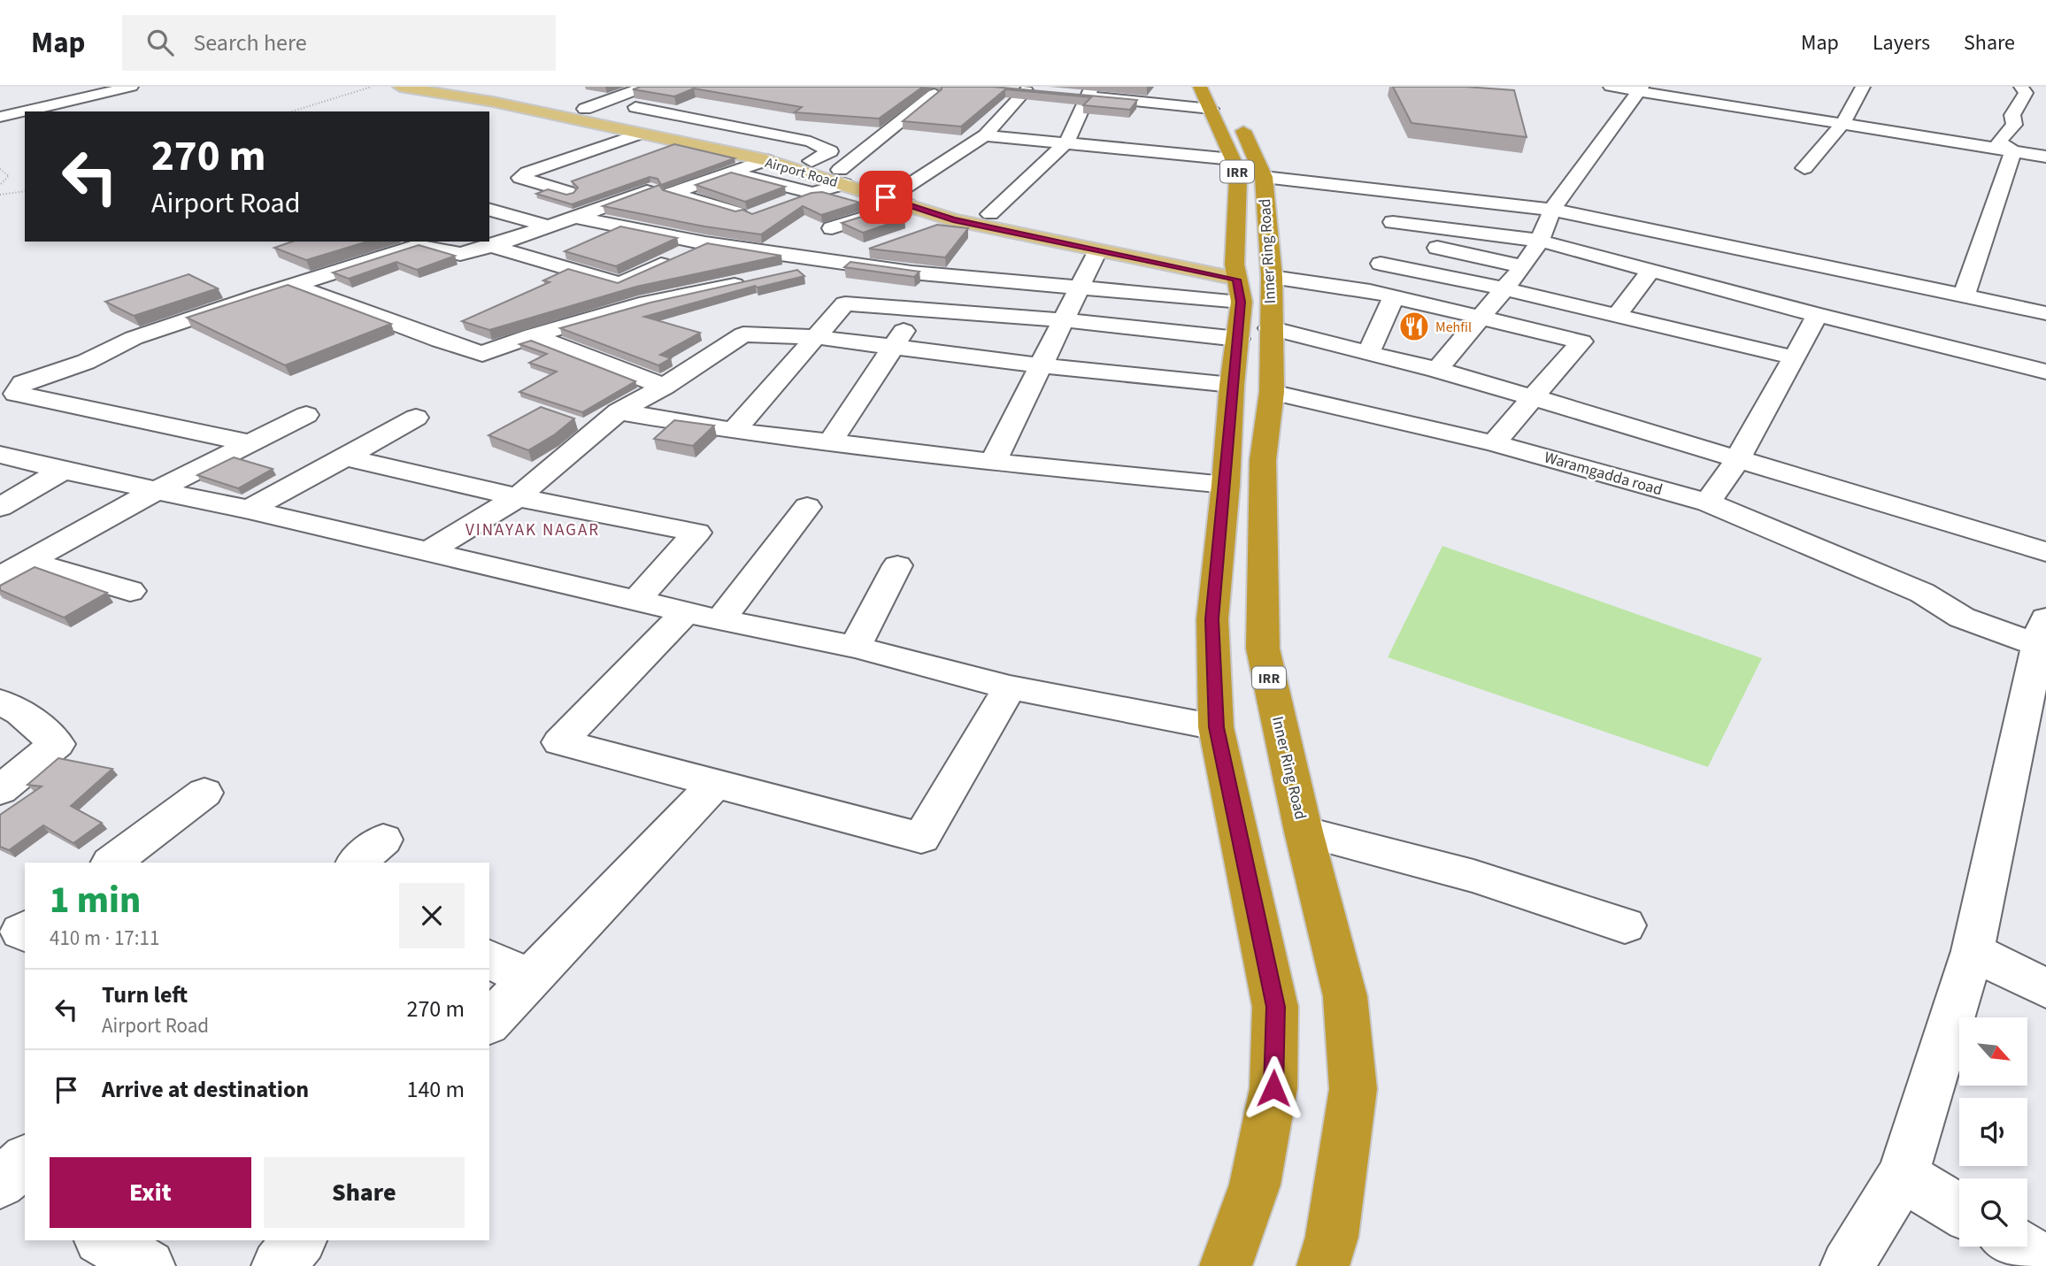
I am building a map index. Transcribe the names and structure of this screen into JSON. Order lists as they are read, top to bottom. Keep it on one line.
{"streets":{"highway":["IRR","Inner Ring Road"],"main road":["Airport Road"],"street":["Waramgadda road"]},"crossings":[["Airport Road","Inner Ring Road"],["Inner Ring Road","Waramgadda road"]],"districts":["VINAYAK NAGAR"],"places":{"restaurant":["Mehfil"]},"north":"bottom right","page":{"header":"Map","search":"Search here","nav":["Map","Layers","Share"],"turn":["270 m","Airport Road"],"heading":["1 min","410 m · 17:11"],"list":[{"name":"Turn left","note":"Airport Road","value":"270 m"},{"name":"Arrive at destination","value":"140 m"}],"buttons":["Exit","Share"]}}
